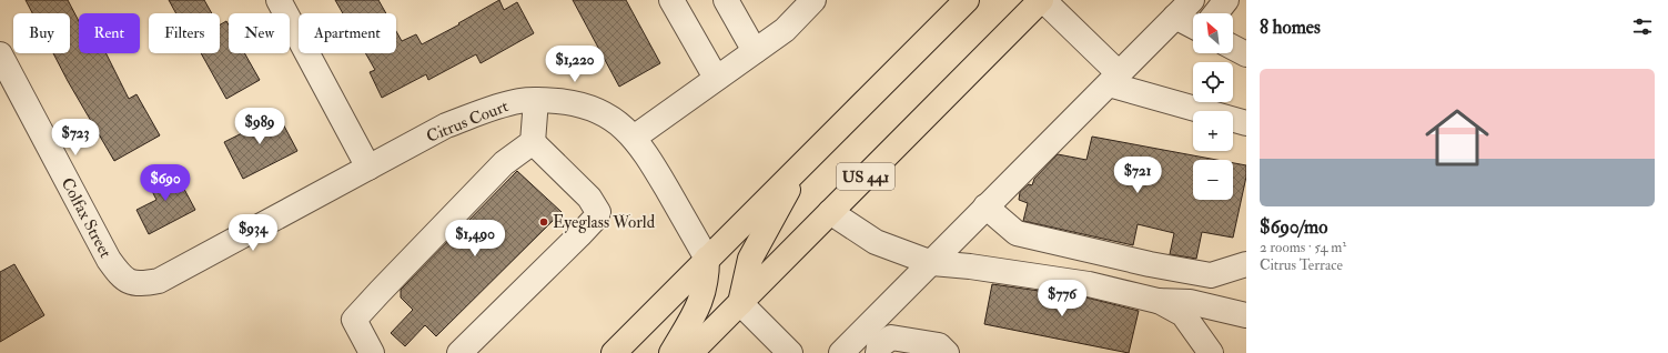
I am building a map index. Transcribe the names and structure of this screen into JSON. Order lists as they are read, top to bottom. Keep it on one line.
{"streets":{"main road":["US 441"],"street":["Citrus Court","Colfax Street"]},"crossings":[["Citrus Court","US 441"],["Citrus Court","Colfax Street"]],"places":["Eyeglass World"],"north":"top left","page":{"heading":"8 homes","map_buttons":["+","−"],"chip":["Buy","Rent","Filters","New","Apartment"],"price":["$1,220","$989","$723","$721","$690","$934","$1,490","$776"],"list":[{"name":"$690/mo","note":"2 rooms · 54 m² · Citrus Terrace"}]}}
